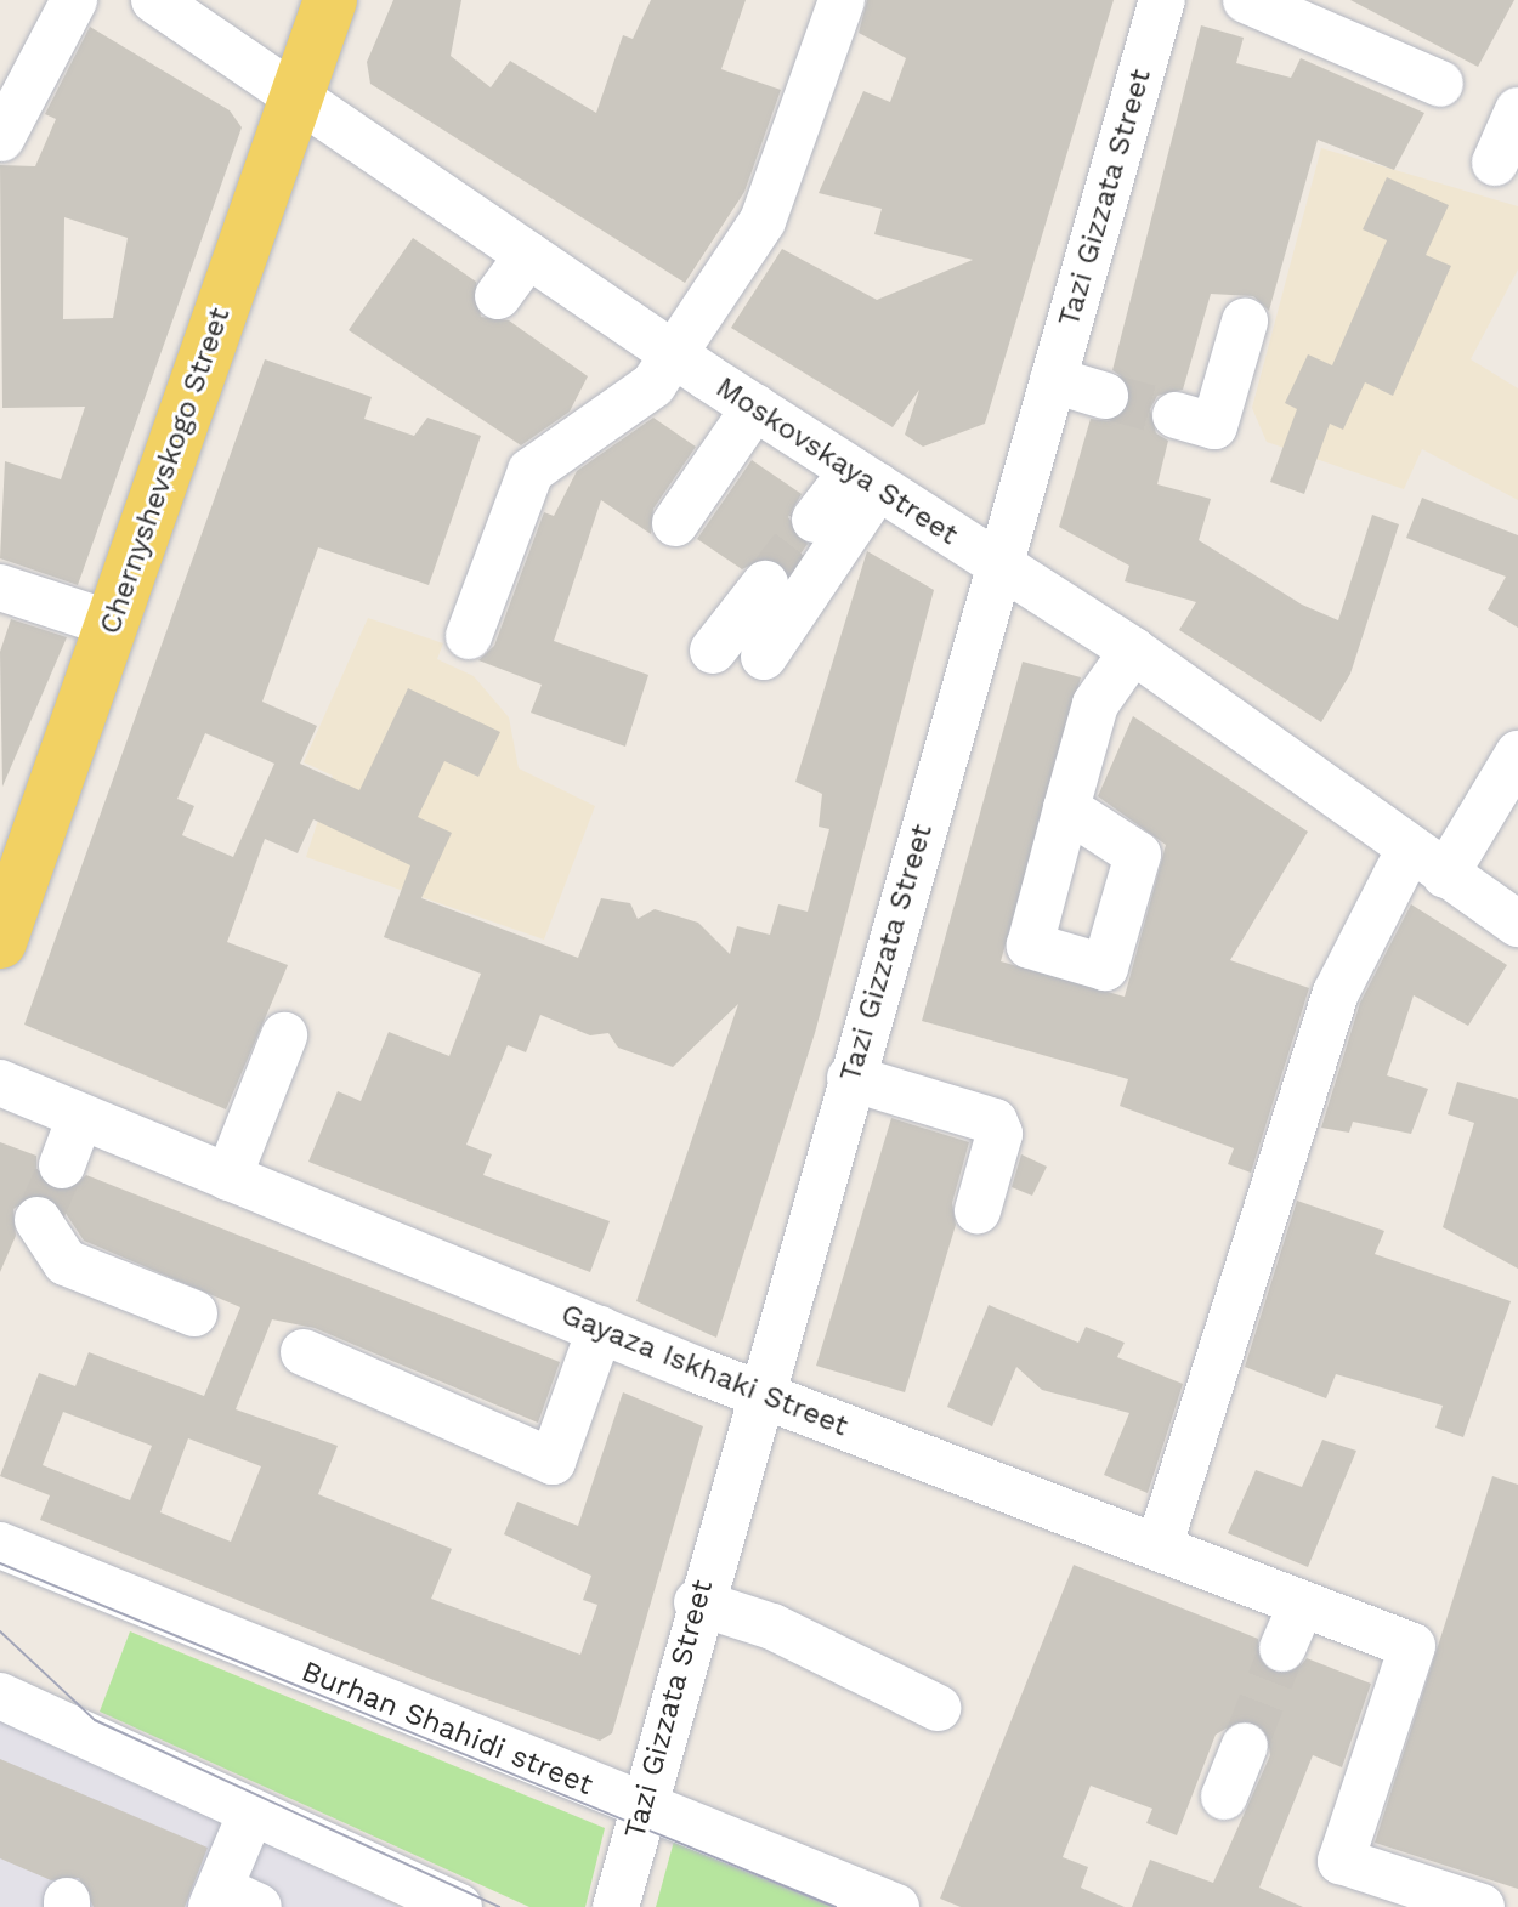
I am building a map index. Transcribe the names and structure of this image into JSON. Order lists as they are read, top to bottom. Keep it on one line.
{"streets":{"main road":["Chernyshevskogo Street"],"street":["Tazi Gizzata Street","Moskovskaya Street","Gayaza Iskhaki Street","Burhan Shahidi street"]},"crossings":[["Tazi Gizzata Street","Moskovskaya Street"],["Tazi Gizzata Street","Gayaza Iskhaki Street"],["Tazi Gizzata Street","Burhan Shahidi street"],["Moskovskaya Street","Chernyshevskogo Street"]]}
